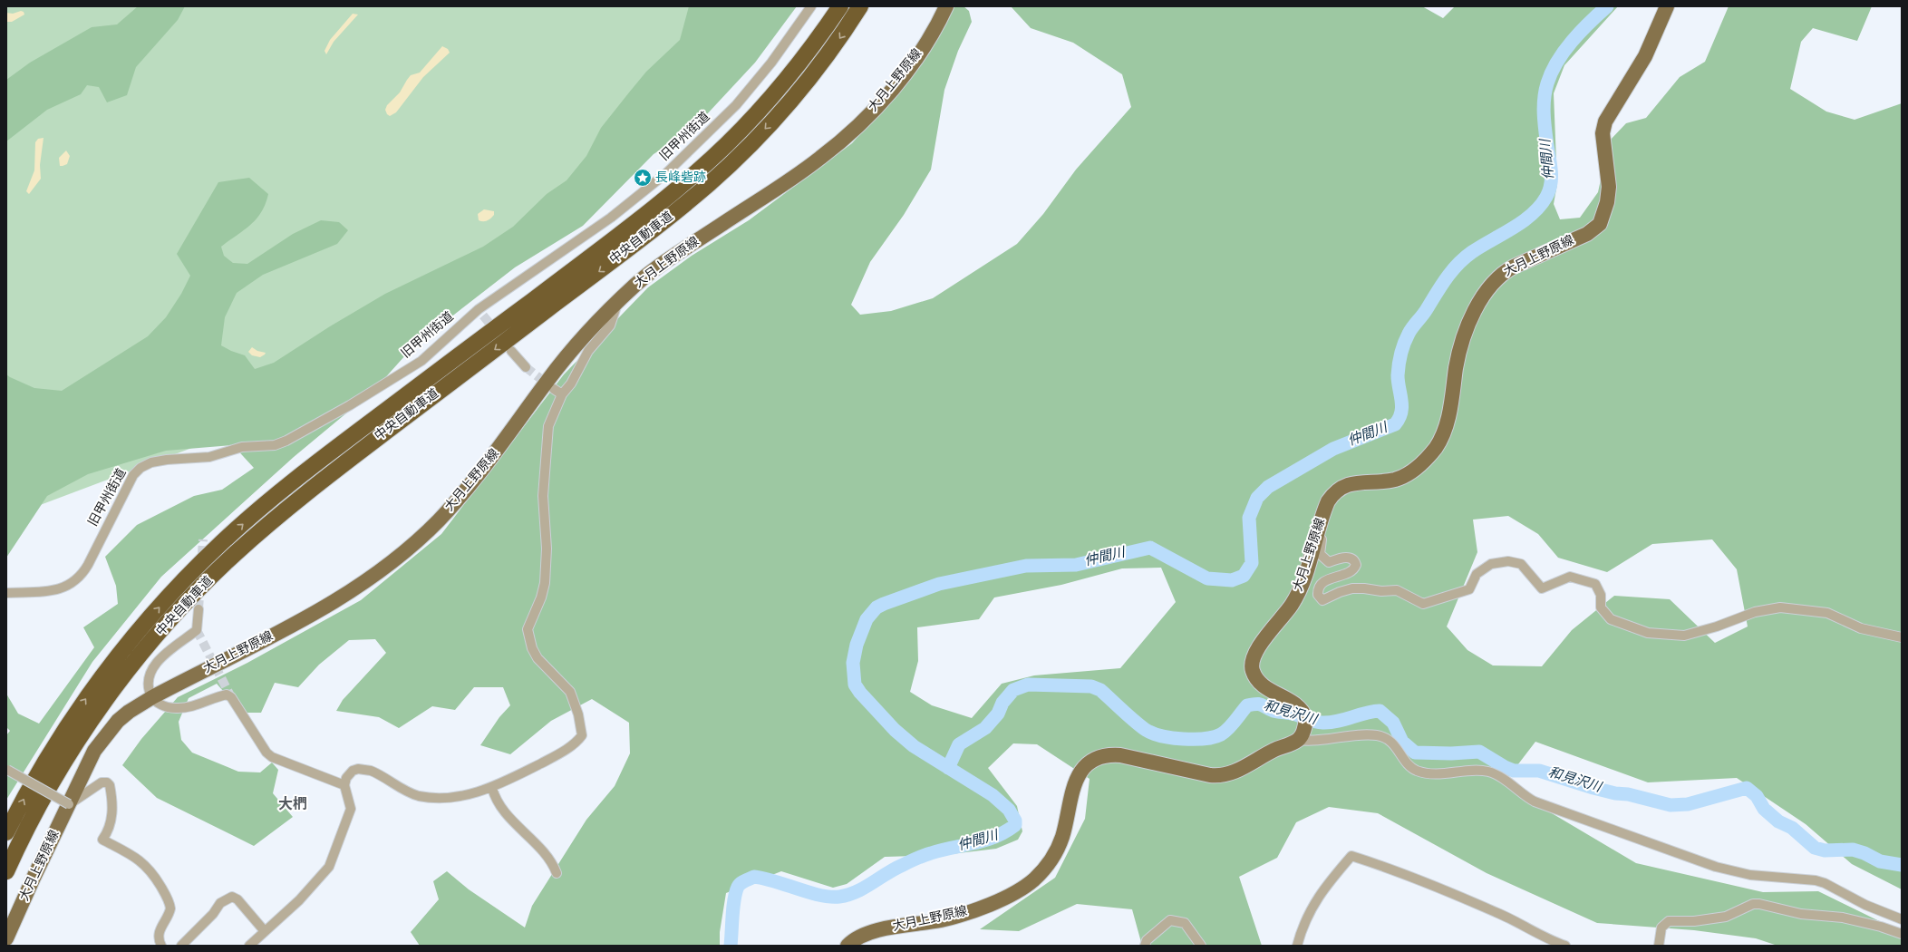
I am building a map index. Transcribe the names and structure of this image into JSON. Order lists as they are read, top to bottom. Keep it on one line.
{"streets":{"highway":["中央自動車道"],"main road":["大月上野原線"],"street":["旧甲州街道"]},"districts":["大椚"],"water":["仲間川","和見沢川"],"places":{"place":["長峰砦跡"]}}
